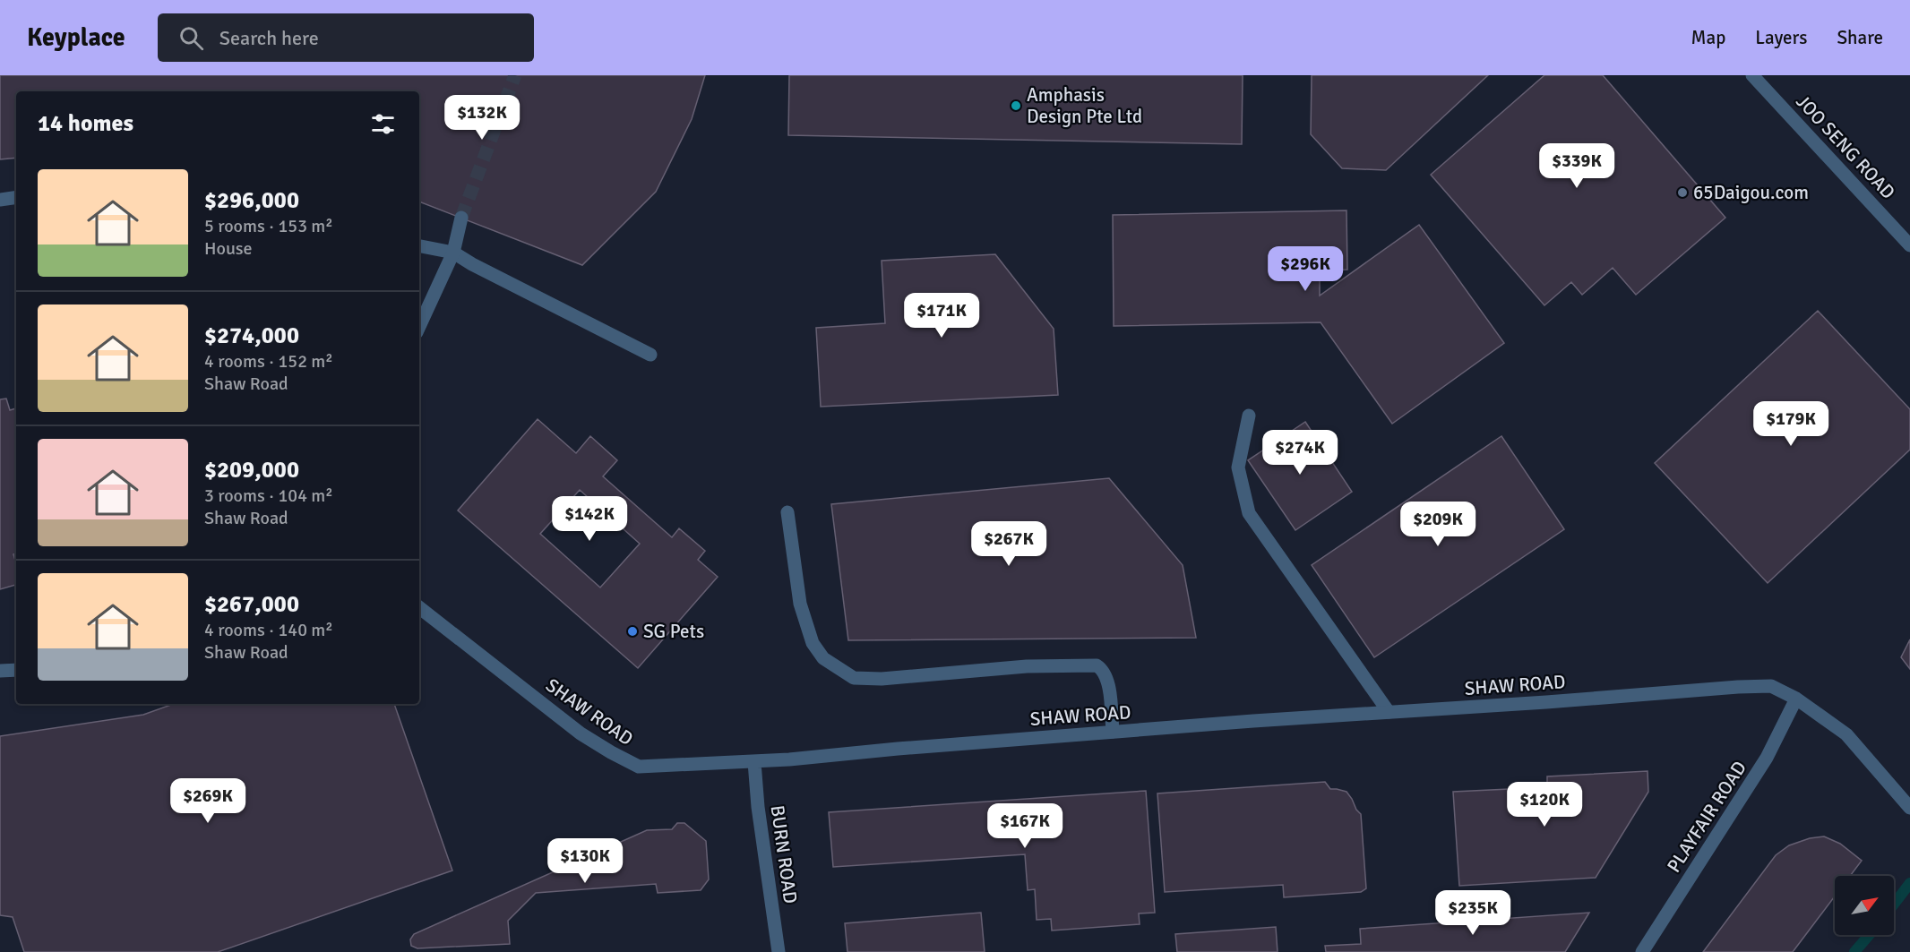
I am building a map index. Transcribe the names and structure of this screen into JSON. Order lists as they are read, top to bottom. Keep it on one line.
{"streets":{"street":["JOO SENG ROAD","SHAW ROAD","PLAYFAIR ROAD","BURN ROAD"]},"crossings":[["SHAW ROAD","PLAYFAIR ROAD"],["SHAW ROAD","BURN ROAD"]],"places":["Amphasis Design Pte Ltd","65Daigou.com","SG Pets"],"north":"top right","page":{"header":"Keyplace","search":"Search here","nav":["Map","Layers","Share"],"heading":"14 homes","price":["$132K","$339K","$296K","$171K","$179K","$274K","$142K","$209K","$267K","$269K","$120K","$167K","$130K","$235K"],"list":[{"name":"$296,000","note":"5 rooms · 153 m² · House"},{"name":"$274,000","note":"4 rooms · 152 m² · Shaw Road"},{"name":"$209,000","note":"3 rooms · 104 m² · Shaw Road"},{"name":"$267,000","note":"4 rooms · 140 m² · Shaw Road"}]}}
